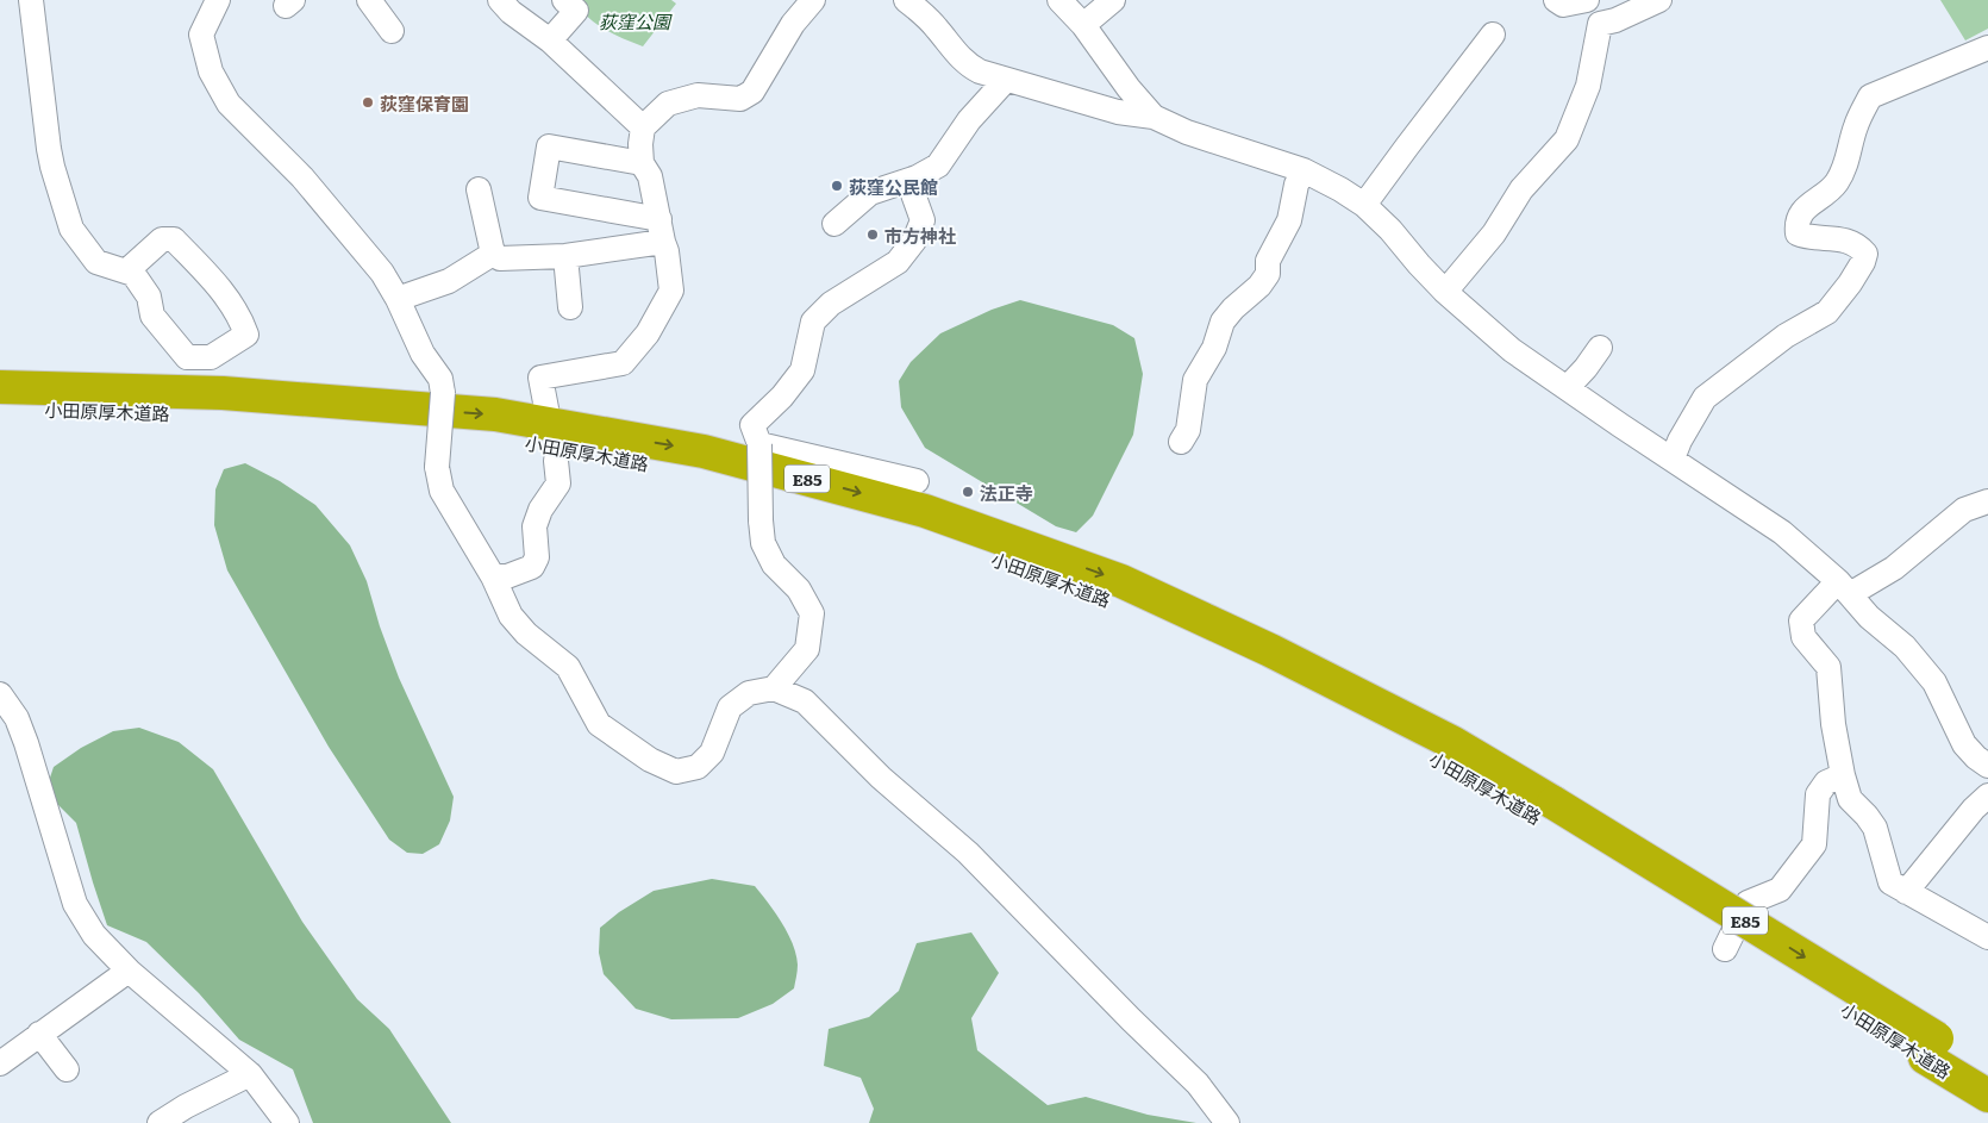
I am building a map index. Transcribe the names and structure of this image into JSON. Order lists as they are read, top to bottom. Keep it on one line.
{"streets":{"highway":["小田原厚木道路","E85"]},"parks":["荻窪公園"],"places":["荻窪保育園","荻窪公民館","市方神社","法正寺"]}
